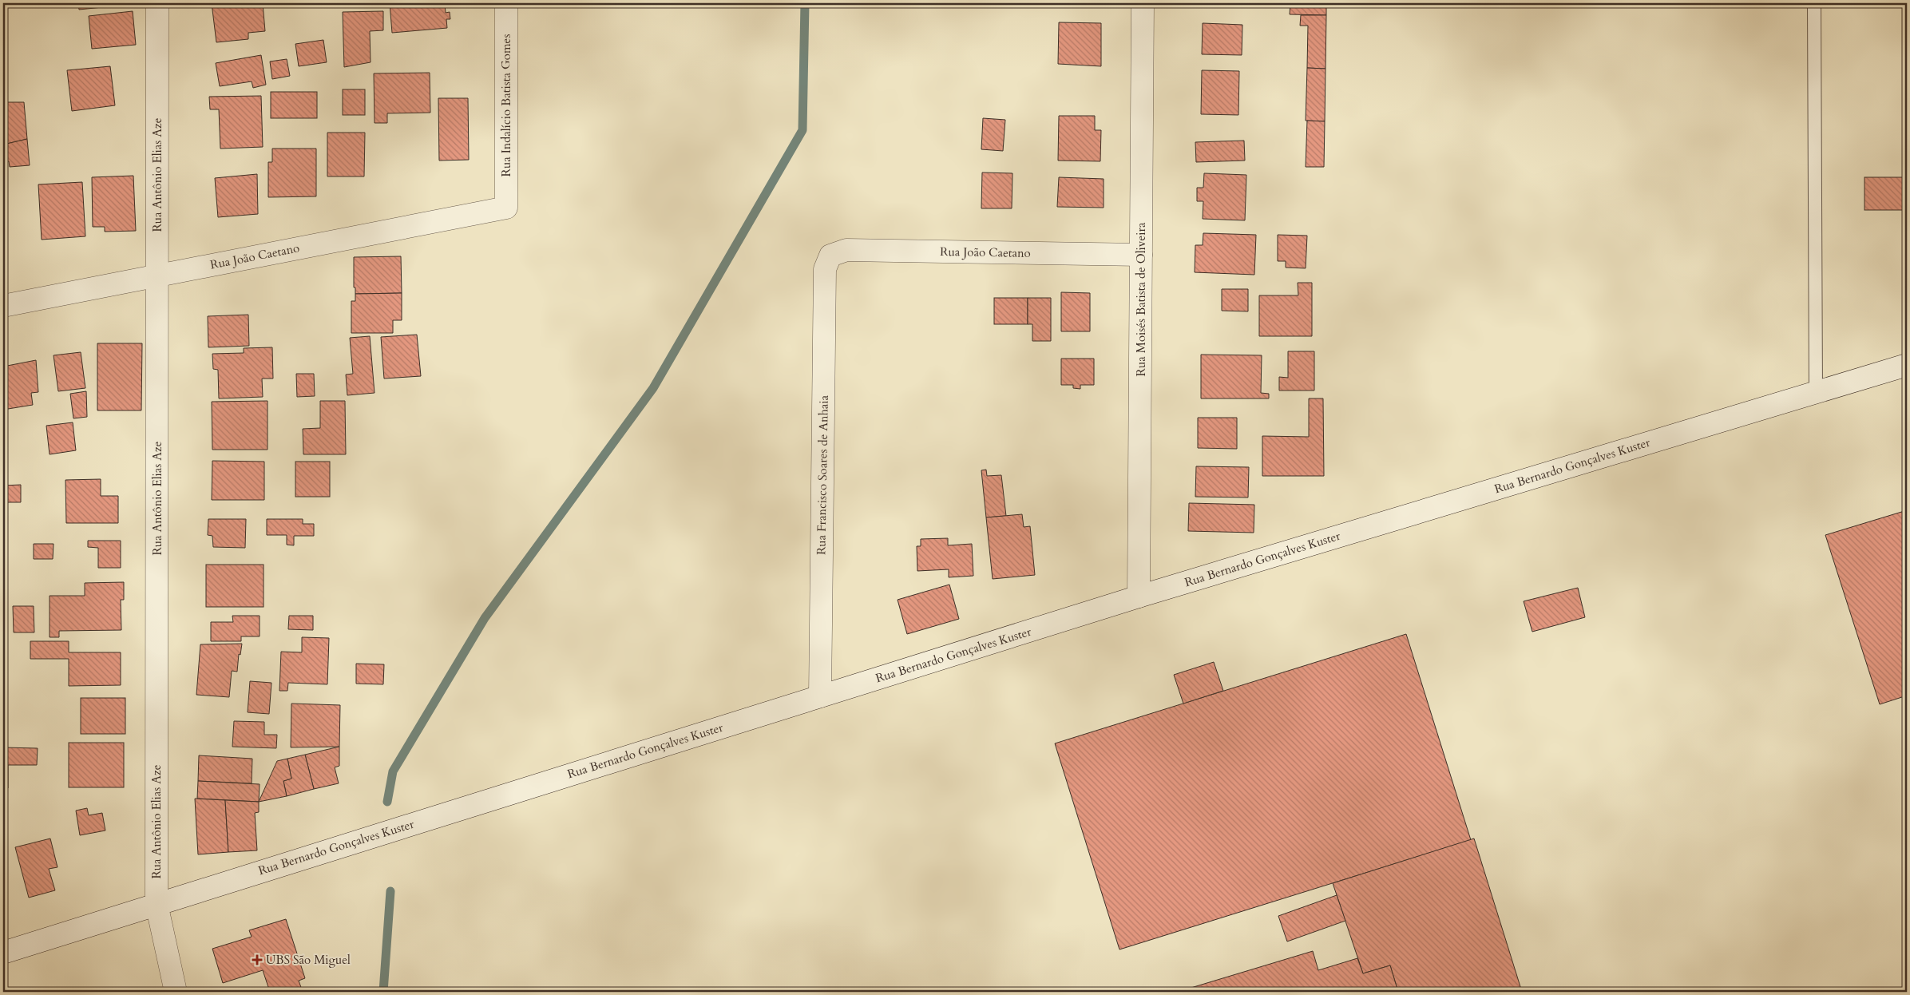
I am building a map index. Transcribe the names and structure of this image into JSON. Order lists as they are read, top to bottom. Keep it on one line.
{"streets":{"street":["Rua Indalício Batista Gomes","Rua Antônio Elias Aze","Rua João Caetano","Rua Moisés Batista de Oliveira","Rua Bernardo Gonçalves Kuster","Rua Francisco Soares de Anhaia"]},"crossings":[["Rua Indalício Batista Gomes","Rua João Caetano"],["Rua Antônio Elias Aze","Rua João Caetano"],["Rua Antônio Elias Aze","Rua Bernardo Gonçalves Kuster"],["Rua João Caetano","Rua Moisés Batista de Oliveira"],["Rua João Caetano","Rua Francisco Soares de Anhaia"],["Rua Moisés Batista de Oliveira","Rua Bernardo Gonçalves Kuster"],["Rua Bernardo Gonçalves Kuster","Rua Francisco Soares de Anhaia"]],"places":{"health":["UBS São Miguel"]}}
